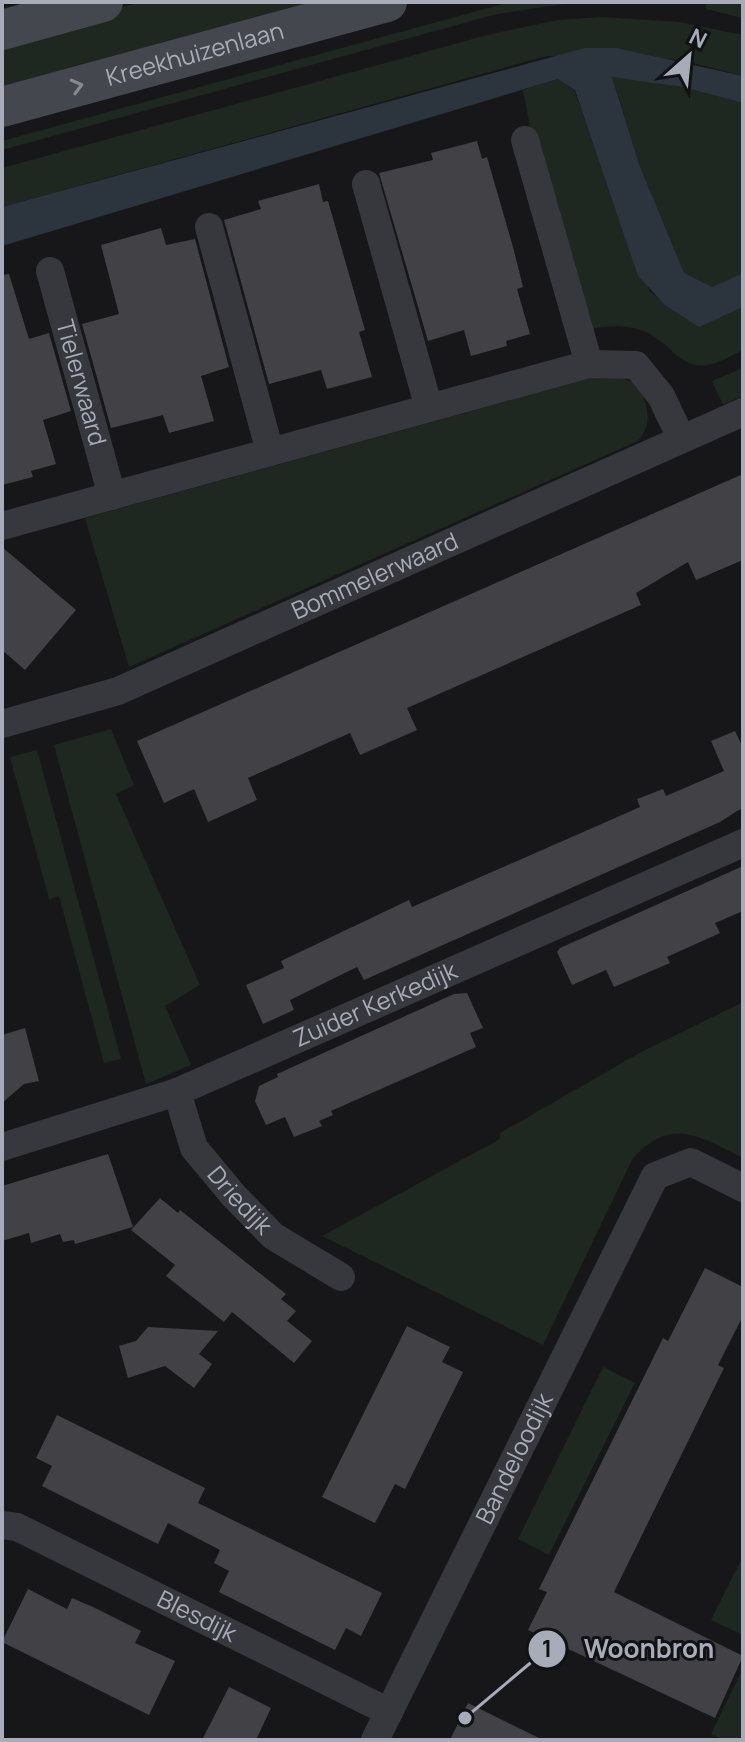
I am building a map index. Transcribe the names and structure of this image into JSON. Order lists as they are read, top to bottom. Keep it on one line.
{"streets":{"main road":["Kreekhuizenlaan"],"street":["Tielerwaard","Bommelerwaard","Zuider Kerkedijk","Driedijk","Bandeloodijk","Blesdijk"]},"crossings":[["Zuider Kerkedijk","Driedijk"],["Bandeloodijk","Blesdijk"]],"one_way":["Kreekhuizenlaan"],"places":["Woonbron"],"north":"top right"}
